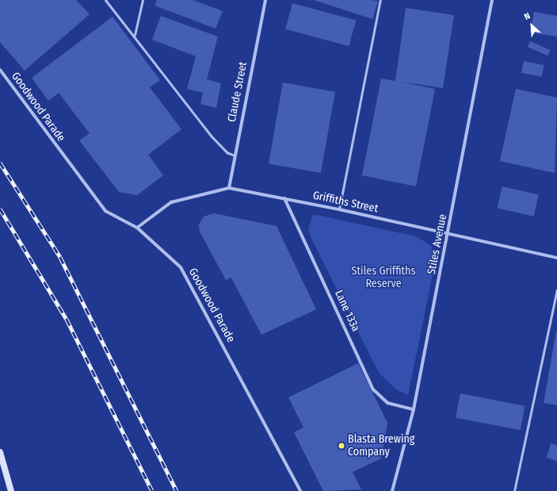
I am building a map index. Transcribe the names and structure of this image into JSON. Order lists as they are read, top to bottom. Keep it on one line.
{"streets":{"street":["Claude Street","Goodwood Parade","Griffiths Street","Stiles Avenue","Lane 133a"]},"crossings":[["Claude Street","Griffiths Street"],["Goodwood Parade","Griffiths Street"],["Griffiths Street","Stiles Avenue"],["Griffiths Street","Lane 133a"],["Stiles Avenue","Lane 133a"]],"parks":["Stiles Griffiths Reserve"],"places":["Blasta Brewing Company"],"north":"top left"}
